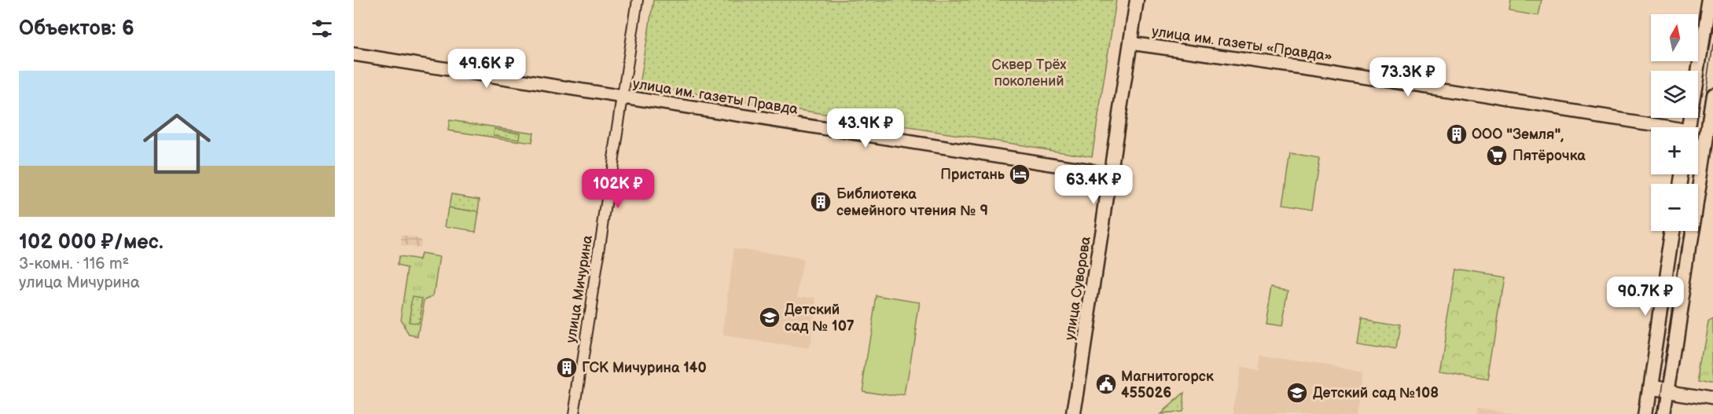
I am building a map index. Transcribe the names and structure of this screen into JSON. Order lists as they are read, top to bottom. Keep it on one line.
{"streets":{"main road":["улица им. газеты «Правда»","улица Суворова"],"street":["улица им. газеты Правда","улица Мичурина"]},"crossings":[["улица им. газеты «Правда»","улица Суворова"],["улица им. газеты Правда","улица Суворова"],["улица им. газеты Правда","улица Мичурина"]],"parks":["Сквер Трёх поколений"],"places":{"building":["ООО \"Земля\",","Библиотека семейного чтения № 9","ГСК Мичурина 140"],"supermarket":["Пятёрочка"],"hotel":["Пристань"],"school or university":["Детский сад № 107","Детский сад №108"],"public building":["Магнитогорск 455026"]},"north":"top","page":{"heading":"Объектов: 6","map_buttons":["+","−"],"price":["49.6K ₽","73.3K ₽","43.9K ₽","63.4K ₽","102K ₽","90.7K ₽"],"list":[{"name":"102 000 ₽/мес.","note":"3-комн. · 116 m² · улица Мичурина"}]}}
